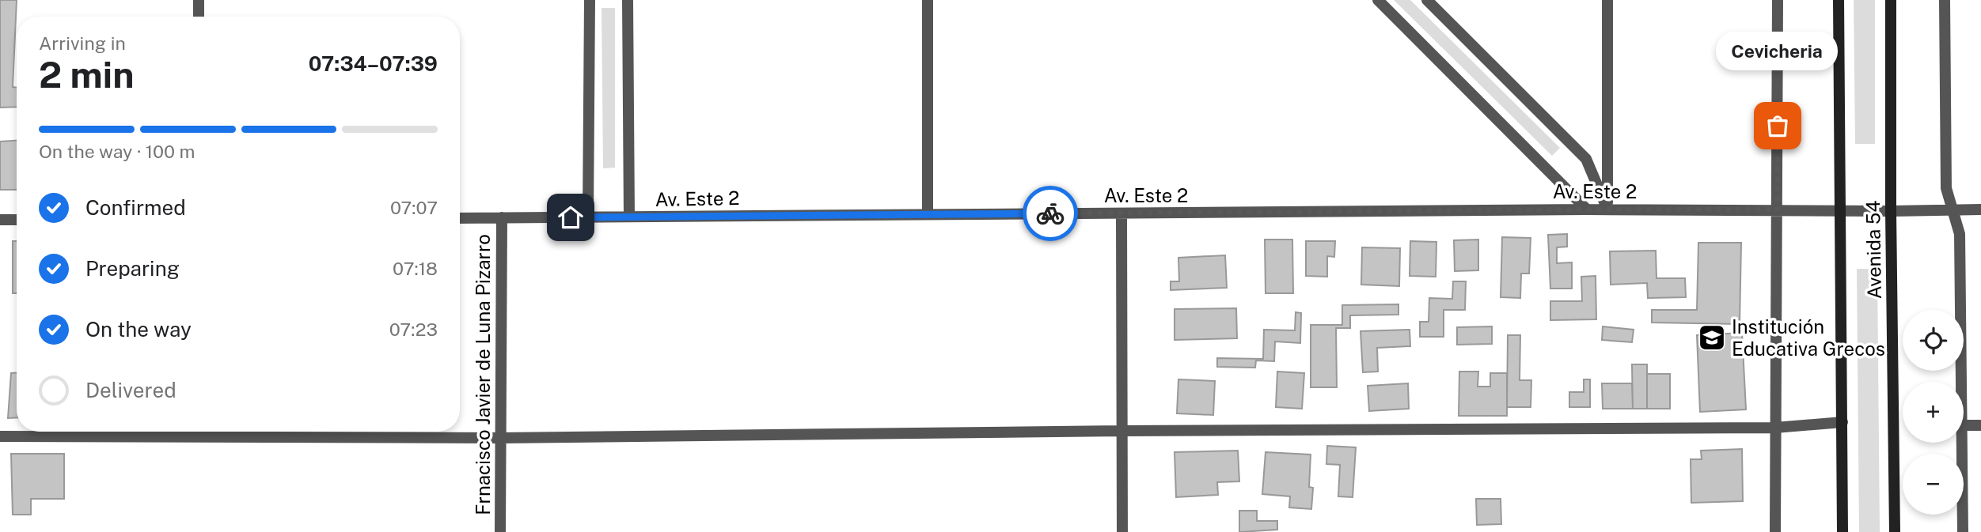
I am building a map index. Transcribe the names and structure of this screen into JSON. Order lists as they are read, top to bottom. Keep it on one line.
{"streets":{"main road":["Avenida 54"],"street":["Av. Este 2","Frnacisco Javier de Luna Pizarro"]},"crossings":[["Av. Este 2","Avenida 54"],["Av. Este 2","Frnacisco Javier de Luna Pizarro"]],"places":{"other":["Cevicheria"],"school or university":["Institución Educativa Grecos"]},"page":{"heading":["2 min","Arriving in","07:34–07:39"],"bubble":"Cevicheria","bar":"On the way · 100 m","list":[["Confirmed","07:07"],["Preparing","07:18"],["On the way","07:23"],"Delivered"],"map_buttons":["+","−"]}}
